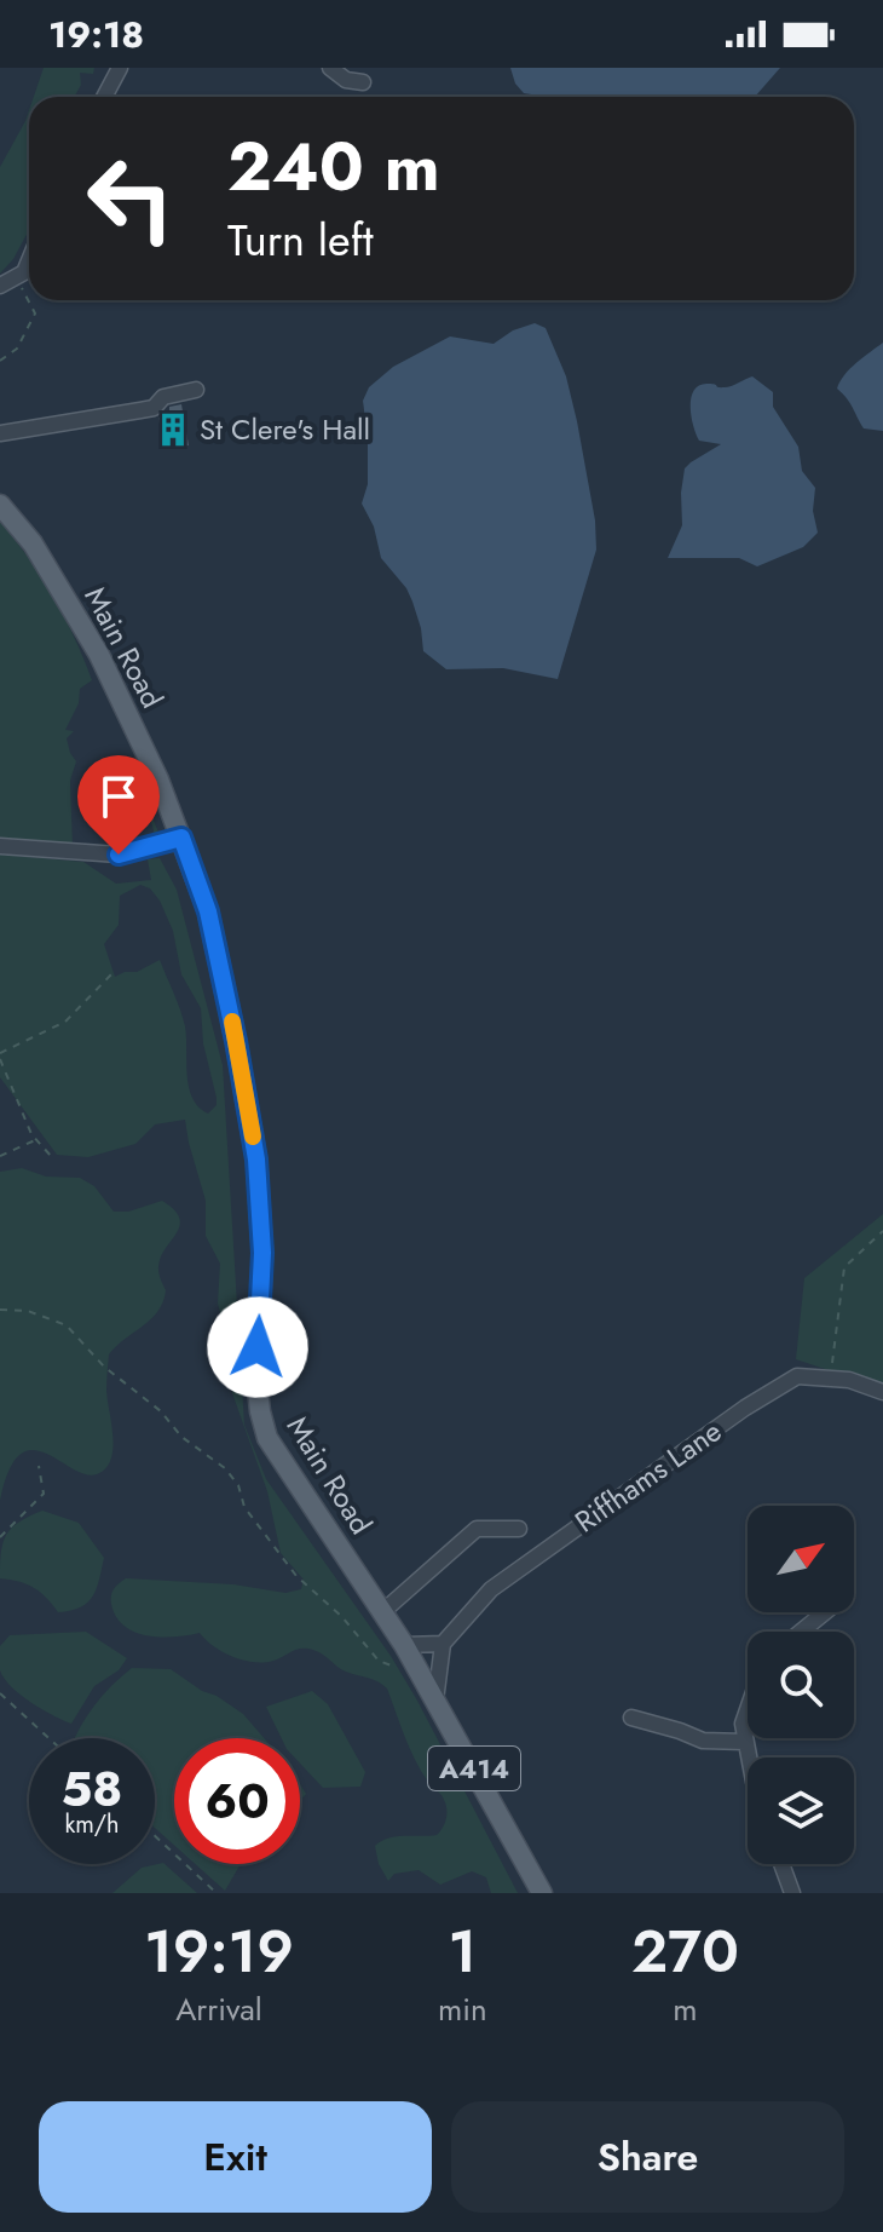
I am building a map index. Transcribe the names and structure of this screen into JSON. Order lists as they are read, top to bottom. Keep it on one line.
{"streets":{"main road":["Main Road","A414"],"street":["Riffhams Lane"]},"crossings":[["Main Road","A414"]],"places":{"building":["St Clere's Hall"]},"north":"top right","page":{"status":"19:18","turn":["240 m","Turn left"],"speed":"58 km/h","limit":"60","eta":["19:19","Arrival","1","min","270","m"],"buttons":["Exit","Share"]}}
